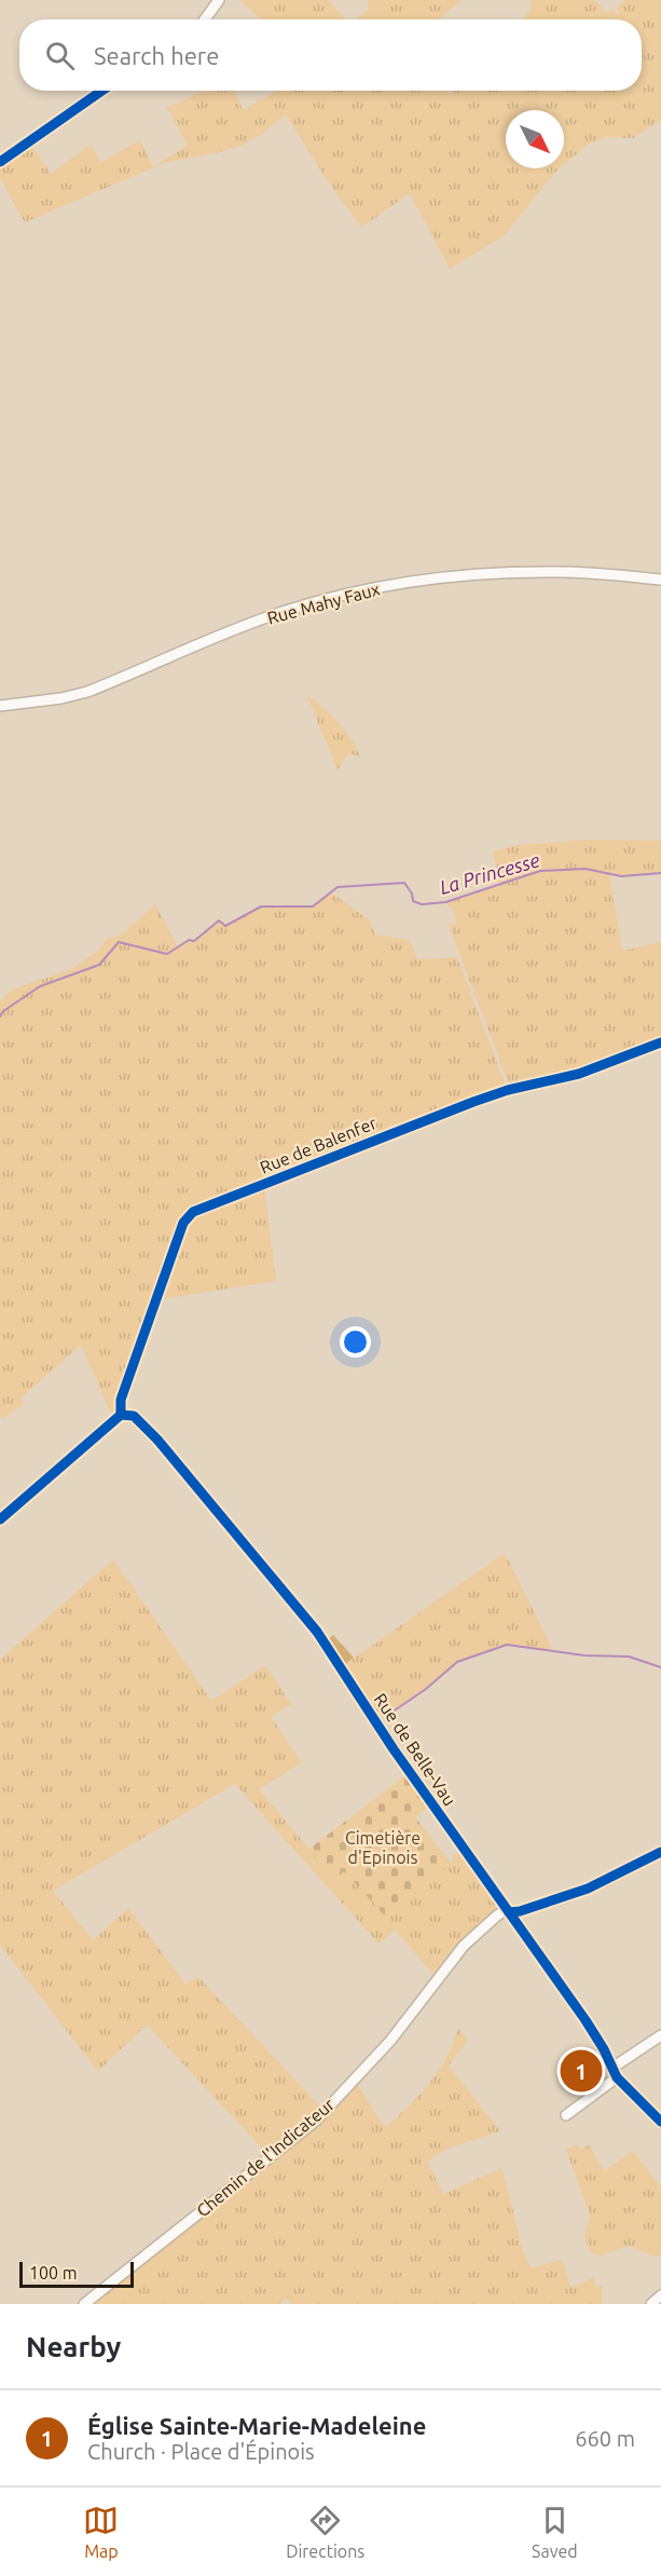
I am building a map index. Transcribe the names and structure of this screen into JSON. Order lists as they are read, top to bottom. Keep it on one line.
{"streets":{"street":["Rue Mahy Faux","Rue de Balenfer","Rue de Belle-Vau","Chemin de l'Indicateur"]},"crossings":[["Rue de Balenfer","Rue de Belle-Vau"],["Rue de Belle-Vau","Chemin de l'Indicateur"]],"water":["La Princesse"],"parks":["Cimetière d'Epinois"],"scale_bar":"100 m","north":"bottom right","page":{"search":"Search here","pins":"1","scale":"100 m","heading":"Nearby","list":[{"mark":"1","name":"Église Sainte-Marie-Madeleine","note":"Church · Place d'Épinois","value":"660 m"}],"nav":["Map","Directions","Saved"]}}
